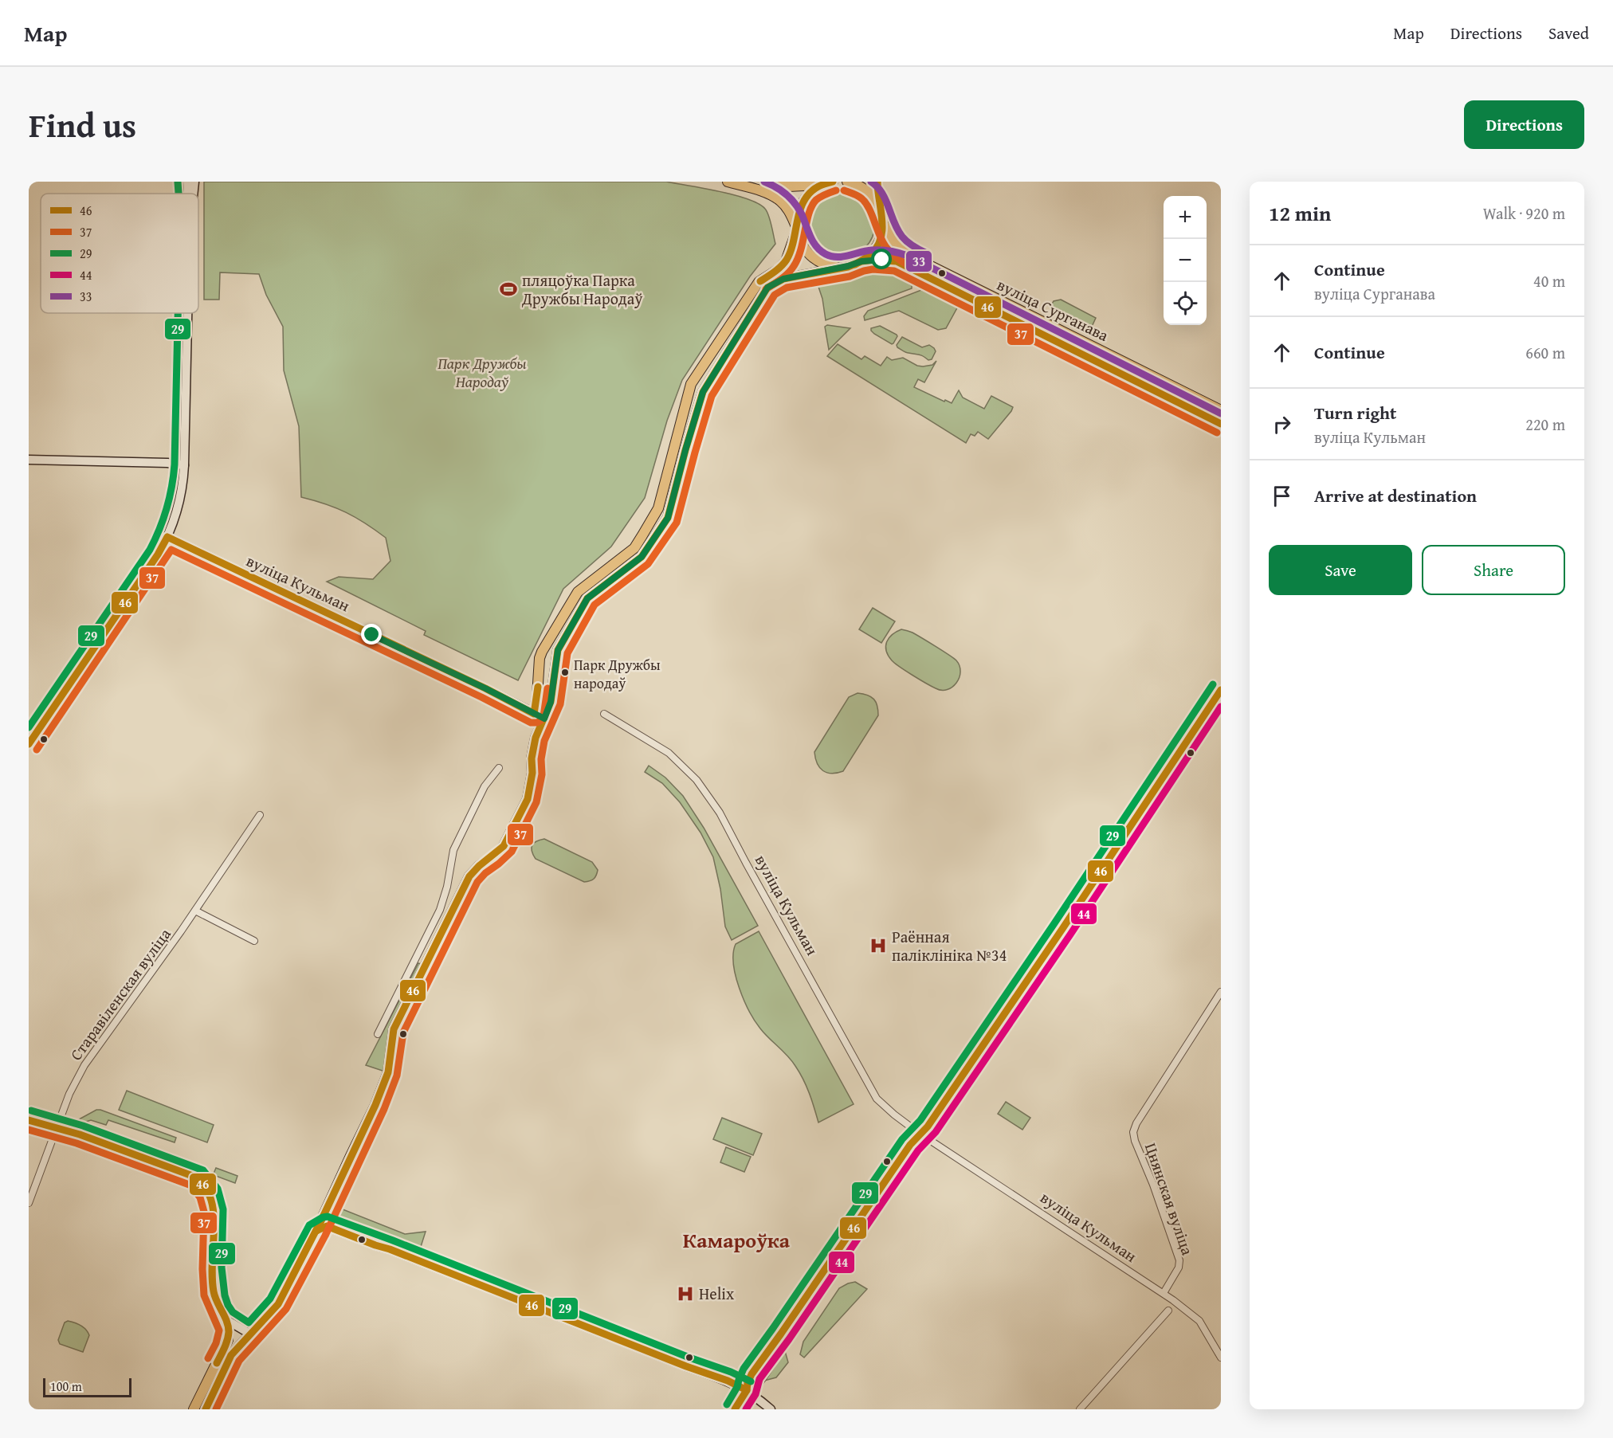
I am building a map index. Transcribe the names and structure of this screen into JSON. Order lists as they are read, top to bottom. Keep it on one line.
{"streets":{"main road":["вуліца Сурганава","вуліца Кульман"],"street":["Старавіленская вуліца","Цнянская вуліца"]},"crossings":[["вуліца Кульман","Цнянская вуліца"]],"districts":["Камароўка"],"parks":["Парк Дружбы Народаў"],"places":{"sports":["пляцоўка Парка Дружбы Народаў"],"other":["Парк Дружбы народаў"],"hospital":["Раённая паліклініка №34","Helix"]},"lines":["transit line 46","transit line 33","transit line 29","transit line 37","transit line 44"],"legend":["46","37","29","44","33"],"scale_bar":"100 m","page":{"header":"Map","nav":["Map","Directions","Saved"],"title":"Find us","buttons":["Directions",["Save","Share"]],"heading":["12 min","Walk · 920 m"],"map_buttons":["+","−"],"list":[["Continue","вуліца Сурганава","40 m"],["Continue","660 m"],["Turn right","вуліца Кульман","220 m"],"Arrive at destination"],"scale":"100 m"}}
